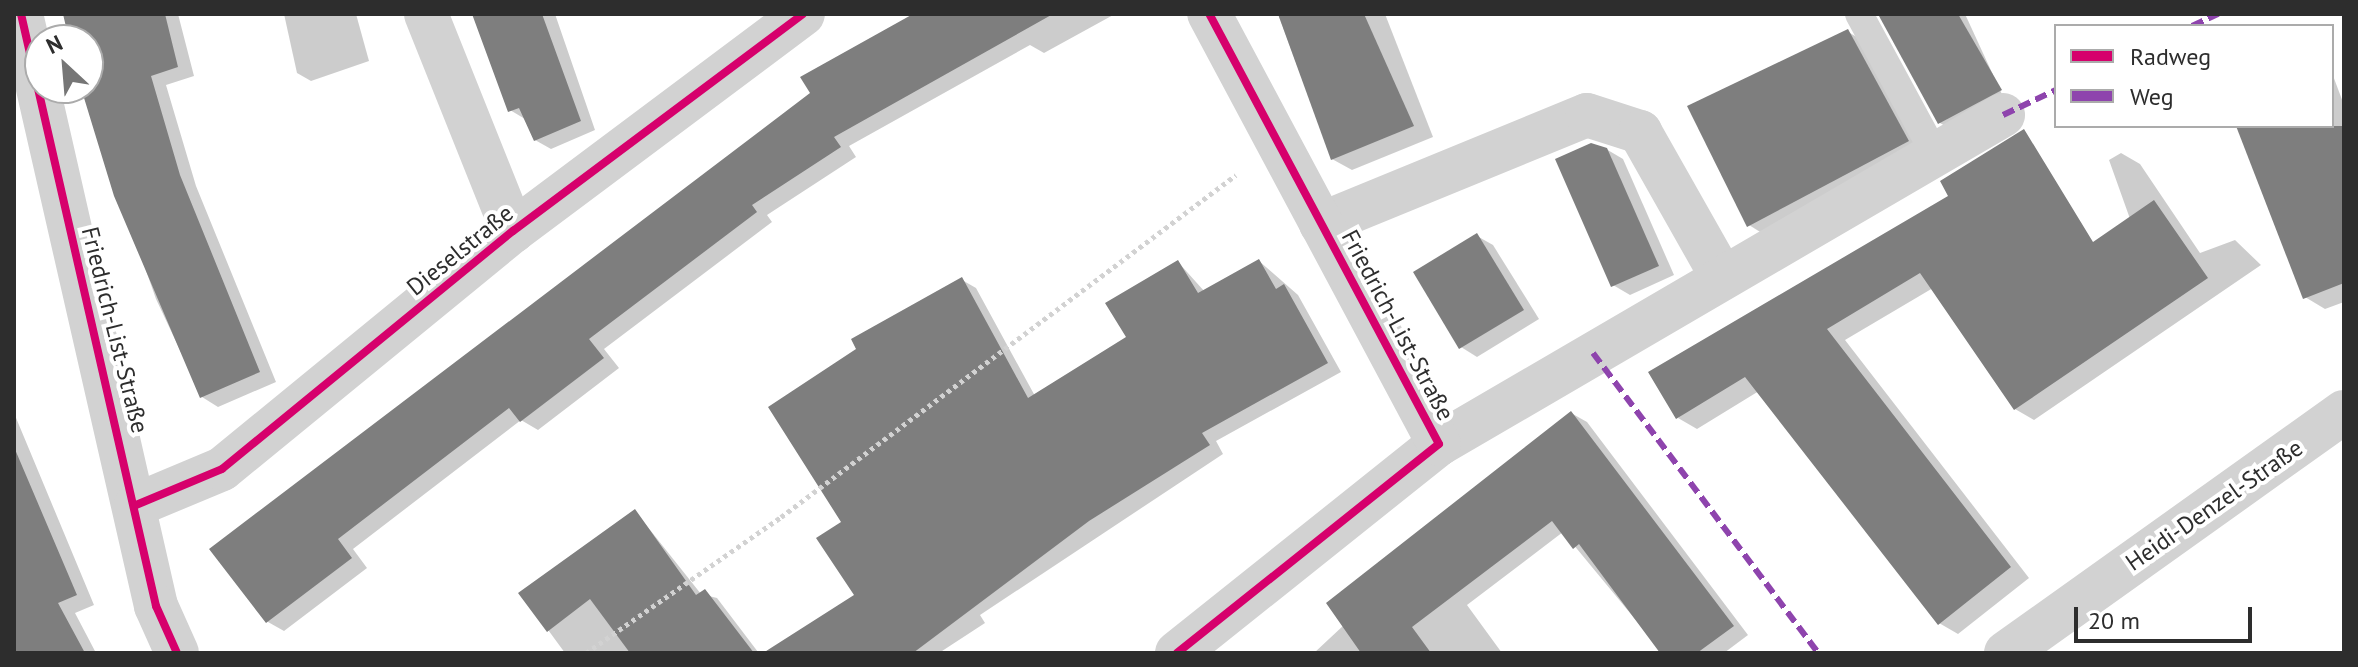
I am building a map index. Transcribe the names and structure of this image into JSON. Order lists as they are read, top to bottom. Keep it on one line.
{"streets":{"street":["Dieselstraße","Friedrich-List-Straße","Heidi-Denzel-Straße"]},"crossings":[["Dieselstraße","Friedrich-List-Straße"]],"legend":["Radweg","Weg"],"scale_bar":"20 m","north":"top left"}
